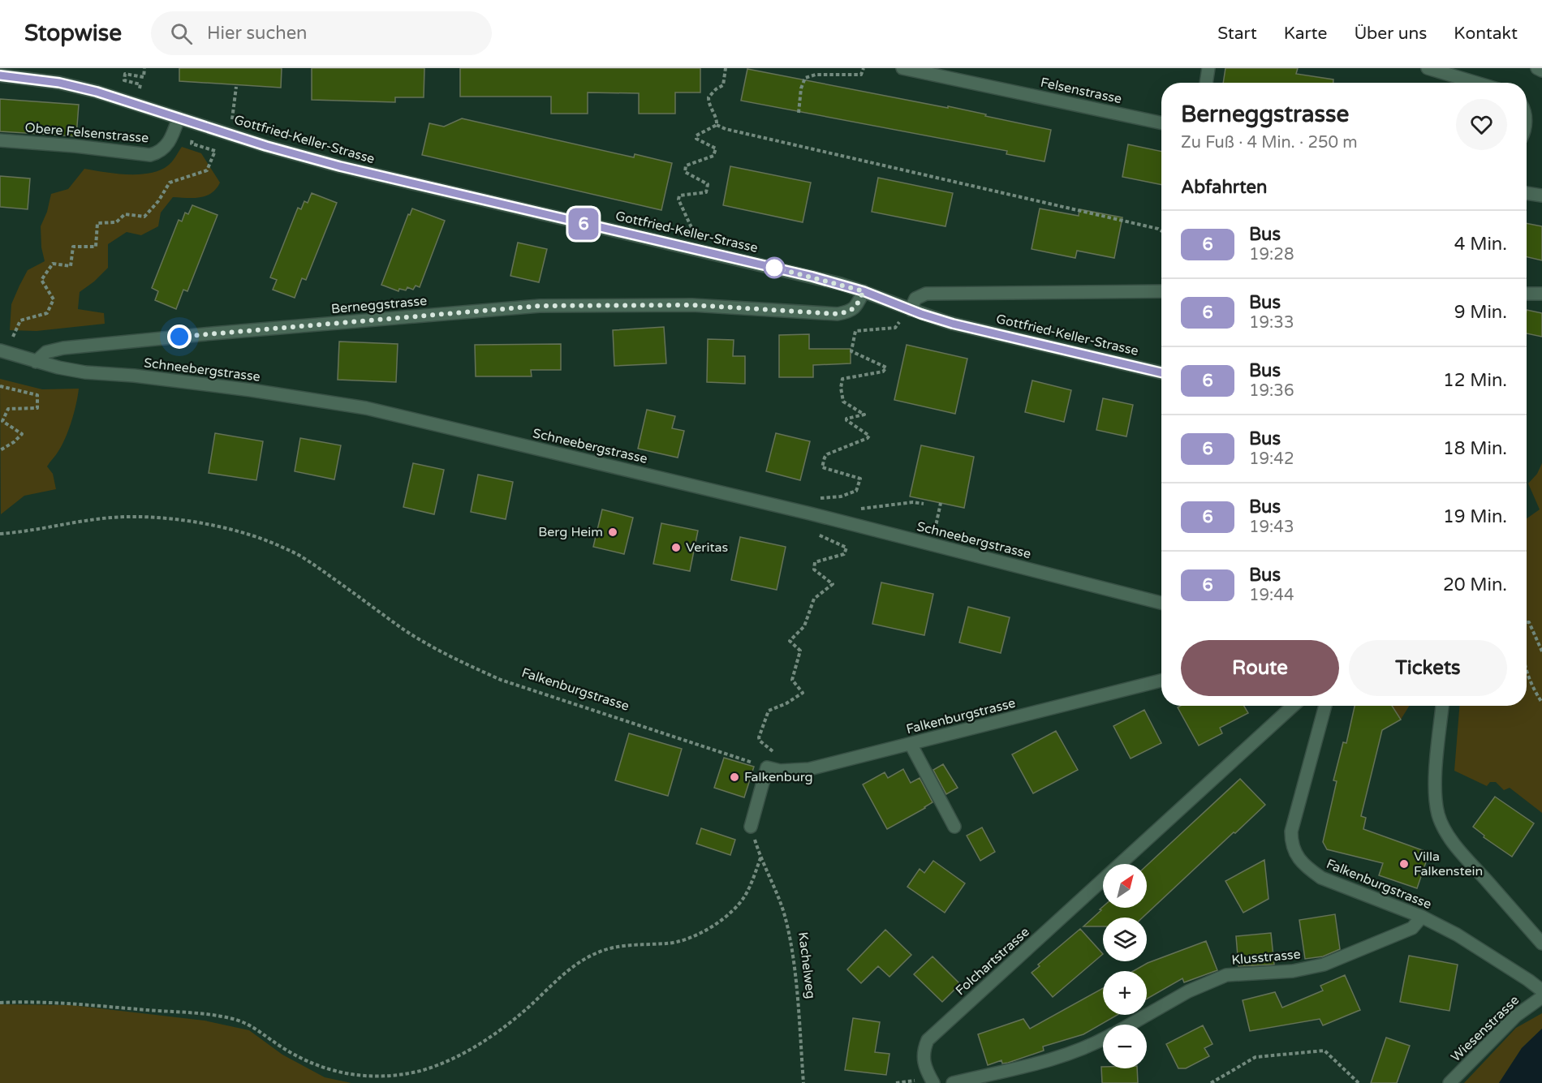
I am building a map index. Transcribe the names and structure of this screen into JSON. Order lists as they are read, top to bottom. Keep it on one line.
{"streets":{"street":["Felsenstrasse","Obere Felsenstrasse","Gottfried-Keller-Strasse","Berneggstrasse","Schneebergstrasse","Falkenburgstrasse","Klusstrasse","Folchartstrasse","Wiesenstrasse"],"path":["Kachelweg"]},"crossings":[["Obere Felsenstrasse","Gottfried-Keller-Strasse"],["Gottfried-Keller-Strasse","Berneggstrasse"],["Berneggstrasse","Schneebergstrasse"],["Falkenburgstrasse","Klusstrasse"]],"places":["Berg Heim","Veritas","Falkenburg","Villa Falkenstein"],"lines":["bus line 6"],"north":"top right","page":{"header":"Stopwise","search":"Hier suchen","nav":["Start","Karte","Über uns","Kontakt"],"on_map":"6","heading":[["Berneggstrasse","Zu Fuß · 4 Min. · 250 m"],"Abfahrten"],"list":[{"mark":"6","name":"Bus","note":"19:28","value":"4 Min."},{"mark":"6","name":"Bus","note":"19:33","value":"9 Min."},{"mark":"6","name":"Bus","note":"19:36","value":"12 Min."},{"mark":"6","name":"Bus","note":"19:42","value":"18 Min."},{"mark":"6","name":"Bus","note":"19:43","value":"19 Min."},{"mark":"6","name":"Bus","note":"19:44","value":"20 Min."}],"buttons":["Route","Tickets"],"map_buttons":["+","−"]}}
